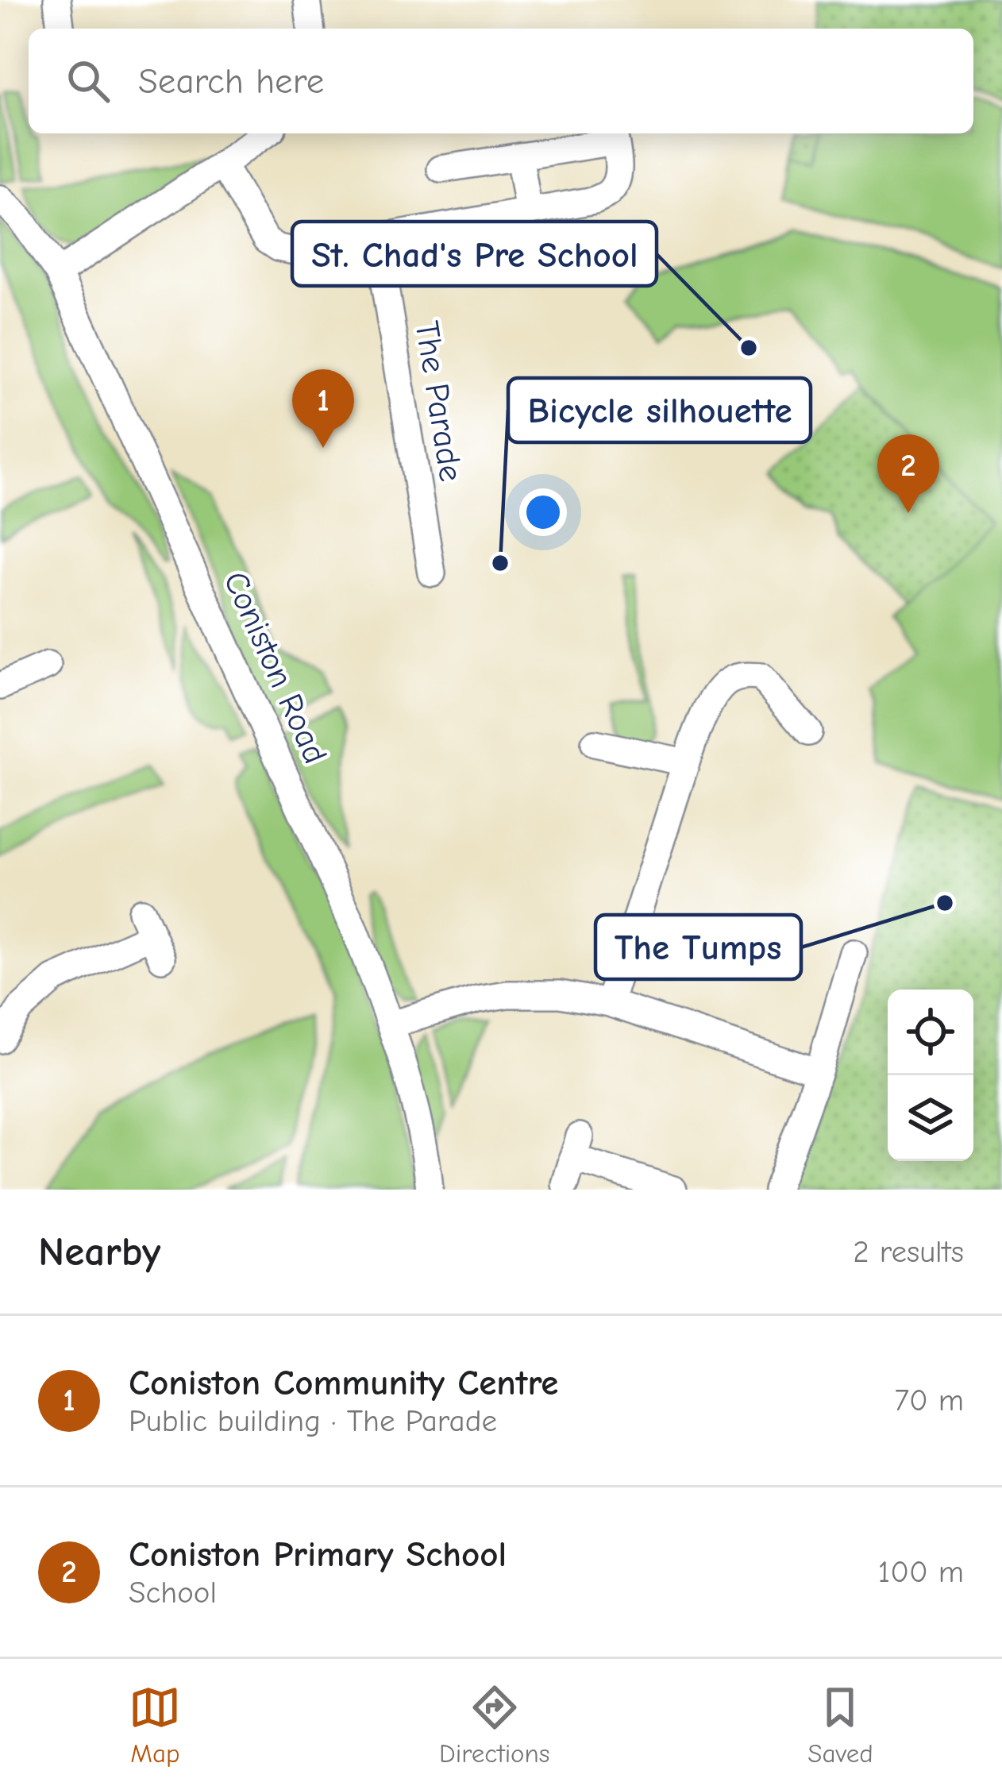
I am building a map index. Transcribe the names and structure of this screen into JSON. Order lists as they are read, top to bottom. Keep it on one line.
{"streets":{"street":["The Parade","Coniston Road"]},"places":["St. Chad's Pre School","Bicycle silhouette","The Tumps"],"page":{"search":"Search here","pins":["1","2"],"heading":["Nearby","2 results"],"list":[{"mark":"1","name":"Coniston Community Centre","note":"Public building · The Parade","value":"70 m"},{"mark":"2","name":"Coniston Primary School","note":"School","value":"100 m"}],"nav":["Map","Directions","Saved"]}}
